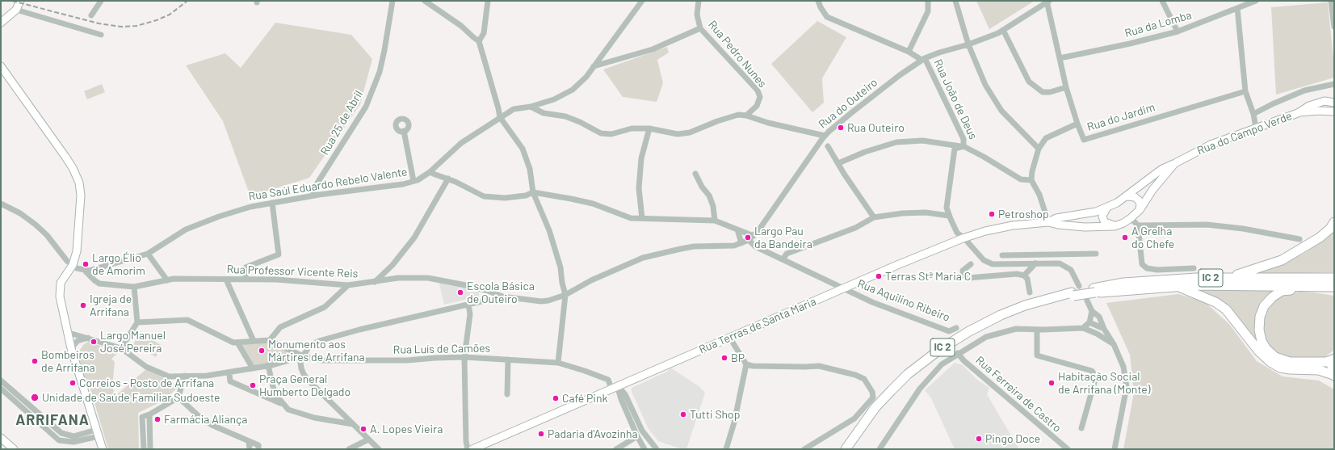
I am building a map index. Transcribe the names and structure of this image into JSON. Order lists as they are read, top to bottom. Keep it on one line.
{"streets":{"highway":["IC 2"],"main road":["Rua do Campo Verde","Rua Terras de Santa Maria"],"street":["Rua da Lomba","Rua Pedro Nunes","Rua João de Deus","Rua do Outeiro","Rua do Jardim","Rua 25 de Abril","Rua Saúl Eduardo Rebelo Valente","Rua Professor Vicente Reis","Rua Aquilino Ribeiro","Rua Luís de Camões","Rua Ferreira de Castro"]},"crossings":[["Rua da Lomba","Rua do Jardim"],["Rua João de Deus","Rua do Outeiro"],["Rua do Outeiro","Rua do Jardim"],["Rua 25 de Abril","Rua Saúl Eduardo Rebelo Valente"],["Rua do Campo Verde","Rua Terras de Santa Maria"],["Rua Saúl Eduardo Rebelo Valente","Rua Professor Vicente Reis"],["Rua Aquilino Ribeiro","Rua Terras de Santa Maria"],["Rua Terras de Santa Maria","Rua Luís de Camões"]],"districts":["ARRIFANA"],"places":["Rua Outeiro","Petroshop","Largo Pau da Bandeira","A Grelha do Chefe","Largo Élio de Amorim","Terras Stª Maria C","Escola Básica de Outeiro","Igreja de Arrifana","Largo Manuel José Pereira","Monumento aos Mártires de Arrifana","BP","Bombeiros de Arrifana","Correios - Posto de Arrifana","Habitação Social de Arrifana (Monte)","Praça General Humberto Delgado","Unidade de Saúde Familiar Sudoeste","Café Pink","Tutti Shop","Farmácia Aliança","A. Lopes Vieira","Padaria d'Avozinha","Pingo Doce"]}
